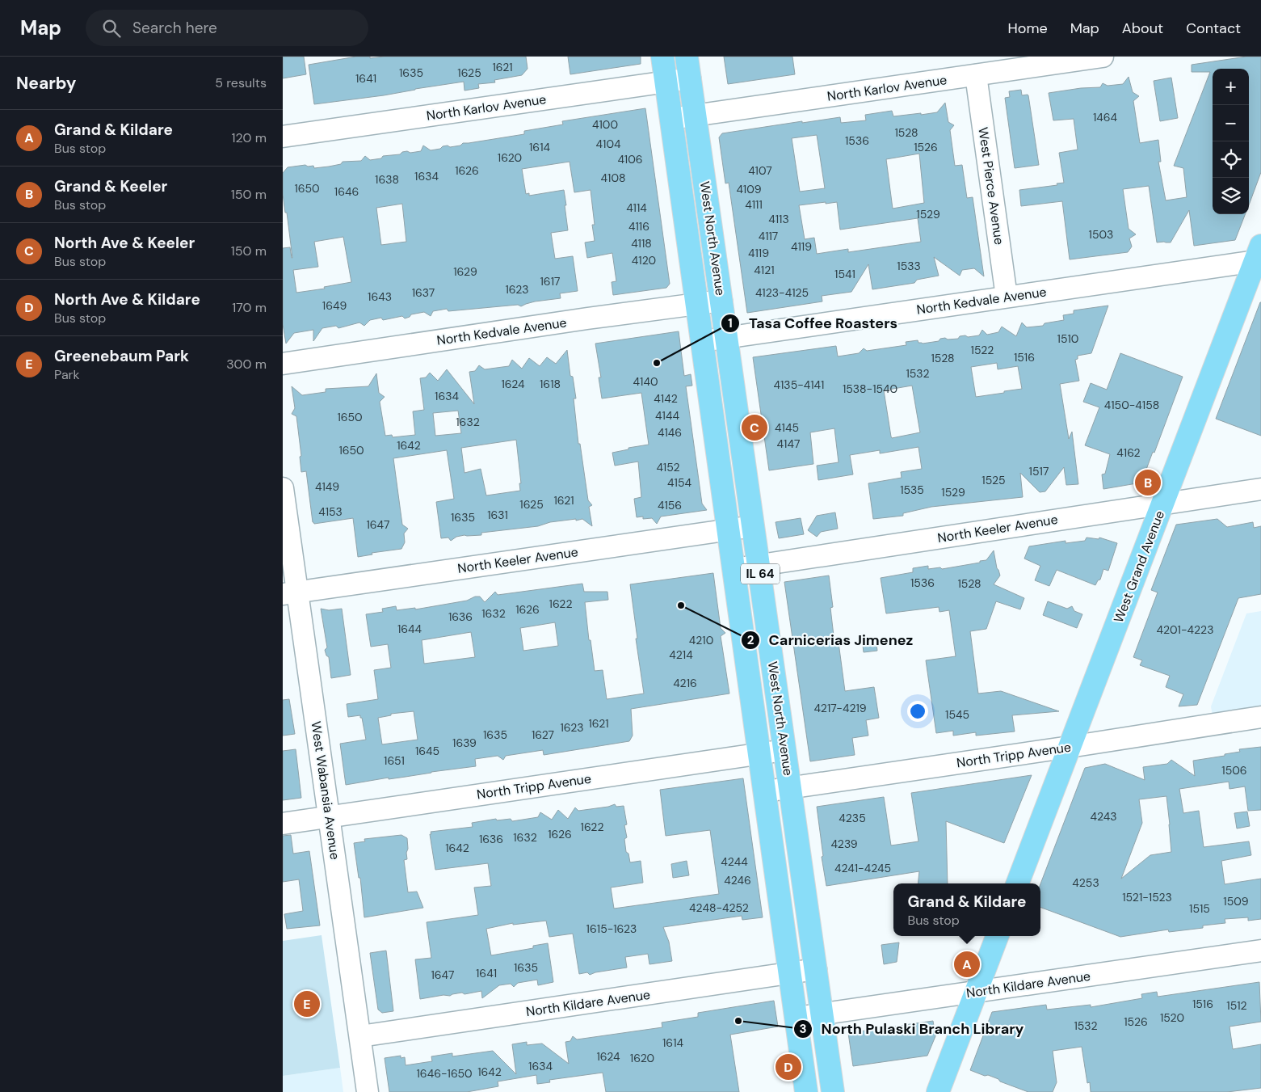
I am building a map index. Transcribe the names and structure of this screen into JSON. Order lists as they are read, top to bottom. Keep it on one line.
{"streets":{"main road":["West North Avenue","West Grand Avenue","IL 64"],"street":["North Karlov Avenue","West Pierce Avenue","North Kedvale Avenue","North Keeler Avenue","North Tripp Avenue","West Wabansia Avenue","North Kildare Avenue"]},"crossings":[["North Karlov Avenue","West Pierce Avenue"],["North Karlov Avenue","West North Avenue"],["West Pierce Avenue","North Kedvale Avenue"],["West North Avenue","North Kedvale Avenue"],["West North Avenue","North Keeler Avenue"],["West North Avenue","North Tripp Avenue"],["West North Avenue","North Kildare Avenue"],["North Kedvale Avenue","West Grand Avenue"],["North Keeler Avenue","West Grand Avenue"],["North Keeler Avenue","West Wabansia Avenue"],["West Grand Avenue","North Tripp Avenue"],["North Tripp Avenue","West Wabansia Avenue"],["West Wabansia Avenue","North Kildare Avenue"]],"places":["Tasa Coffee Roasters","Carnicerias Jimenez","North Pulaski Branch Library"],"house_numbers":["1621","1635","1625","1641","1464","4100","1528","1536","4104","1614","1526","1620","4106","1626","4107","1634","4108","1638","1650","4109","1646","4111","4114","1529","4113","4116","1503","4117","4118","4119","4119","4120","1533","4121","1629","1541","1617","1623","1637","4123-4125","1643","1649","1510","1522","1516","1528","1532","4140","1624","1618","4135-4141","1538-1540","1634","4142","4150-4158","4144","1650","1632","4145","4146","4147","1642","1650","4162","4152","1517","1525","4154","4149","1535","1529","1621","1625","4156","4153","1631","1635","1647","1536","1528","1622","1626","1632","1636","1644","4201-4223","4210","4214","4216","4217-4219","1545","1621","1623","1635","1627","1639","1645","1651","1506","4243","4235","1622","1626","1632","1636","4239","1642","4244","4241-4245","4246","4253","1521-1523","1509","4248-4252","1515","1615-1623","1635","1641","1647","1516","1512","1520","1526","1532","1614","1624","1620","1634","1642","1646-1650"],"page":{"header":"Map","search":"Search here","nav":["Home","Map","About","Contact"],"heading":["Nearby","5 results"],"map_buttons":["+","−"],"list":[{"mark":"A","name":"Grand & Kildare","note":"Bus stop","value":"120 m"},{"mark":"B","name":"Grand & Keeler","note":"Bus stop","value":"150 m"},{"mark":"C","name":"North Ave & Keeler","note":"Bus stop","value":"150 m"},{"mark":"D","name":"North Ave & Kildare","note":"Bus stop","value":"170 m"},{"mark":"E","name":"Greenebaum Park","note":"Park","value":"300 m"}],"pins":["C","B","A","E","D"],"popup":["Grand & Kildare","Bus stop"]}}
